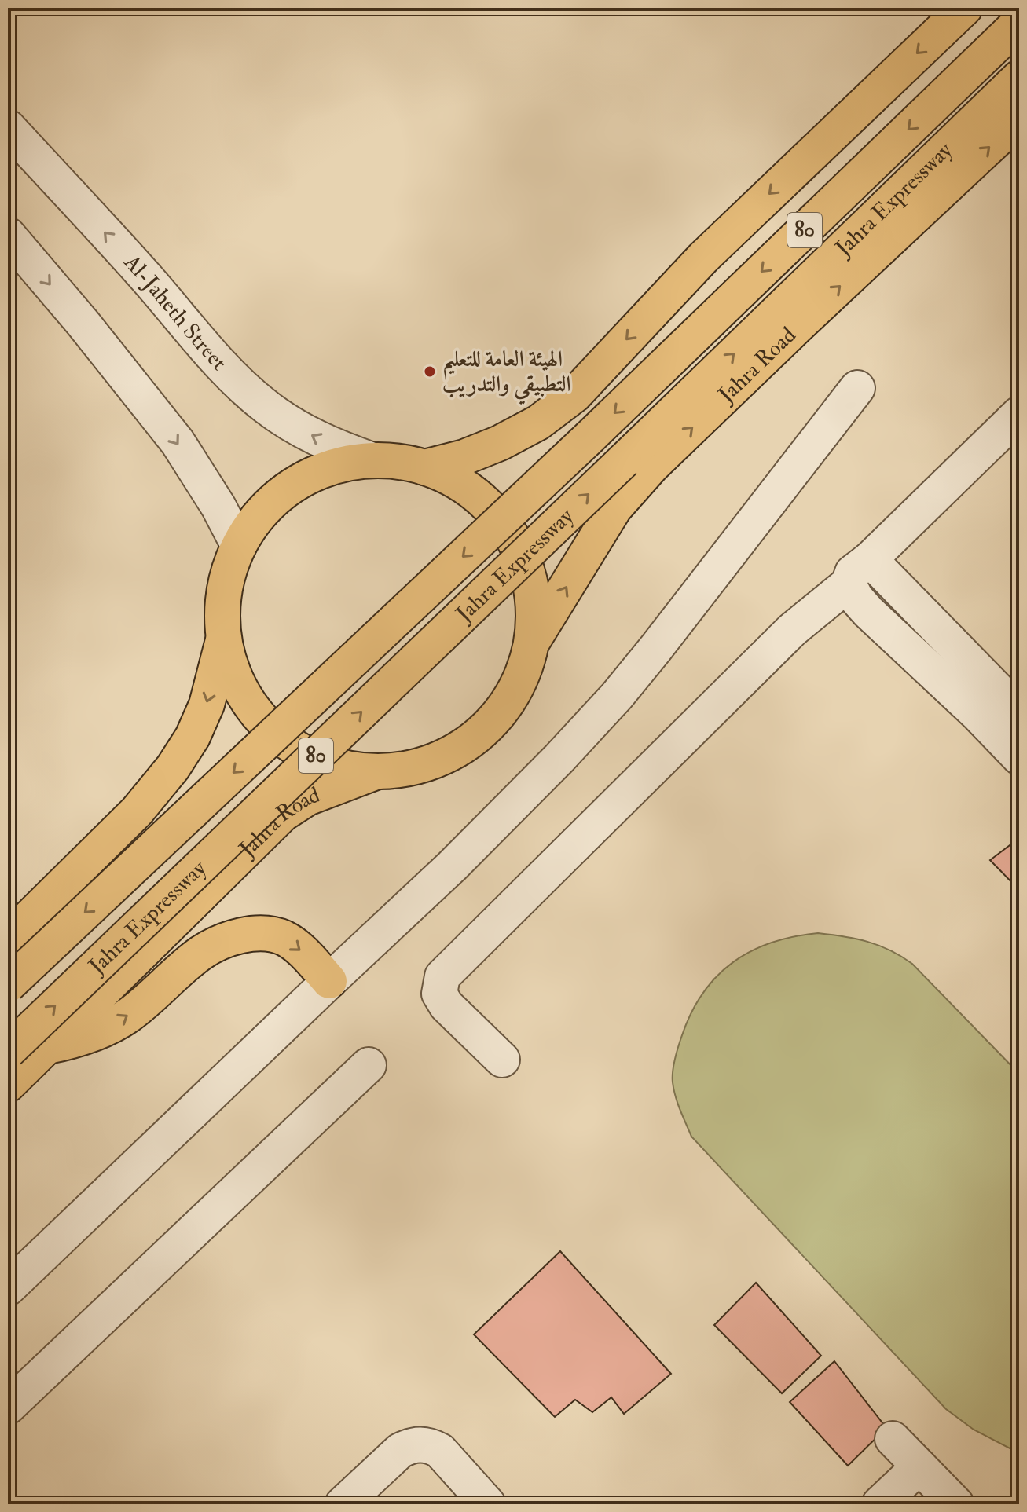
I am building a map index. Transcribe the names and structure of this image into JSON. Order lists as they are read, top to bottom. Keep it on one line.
{"streets":{"main road":["Jahra Expressway","80","Jahra Road"],"street":["Al-Jaheth Street"]},"places":["الهيئة العامة للتعليم التطبيقي والتدريب"]}
